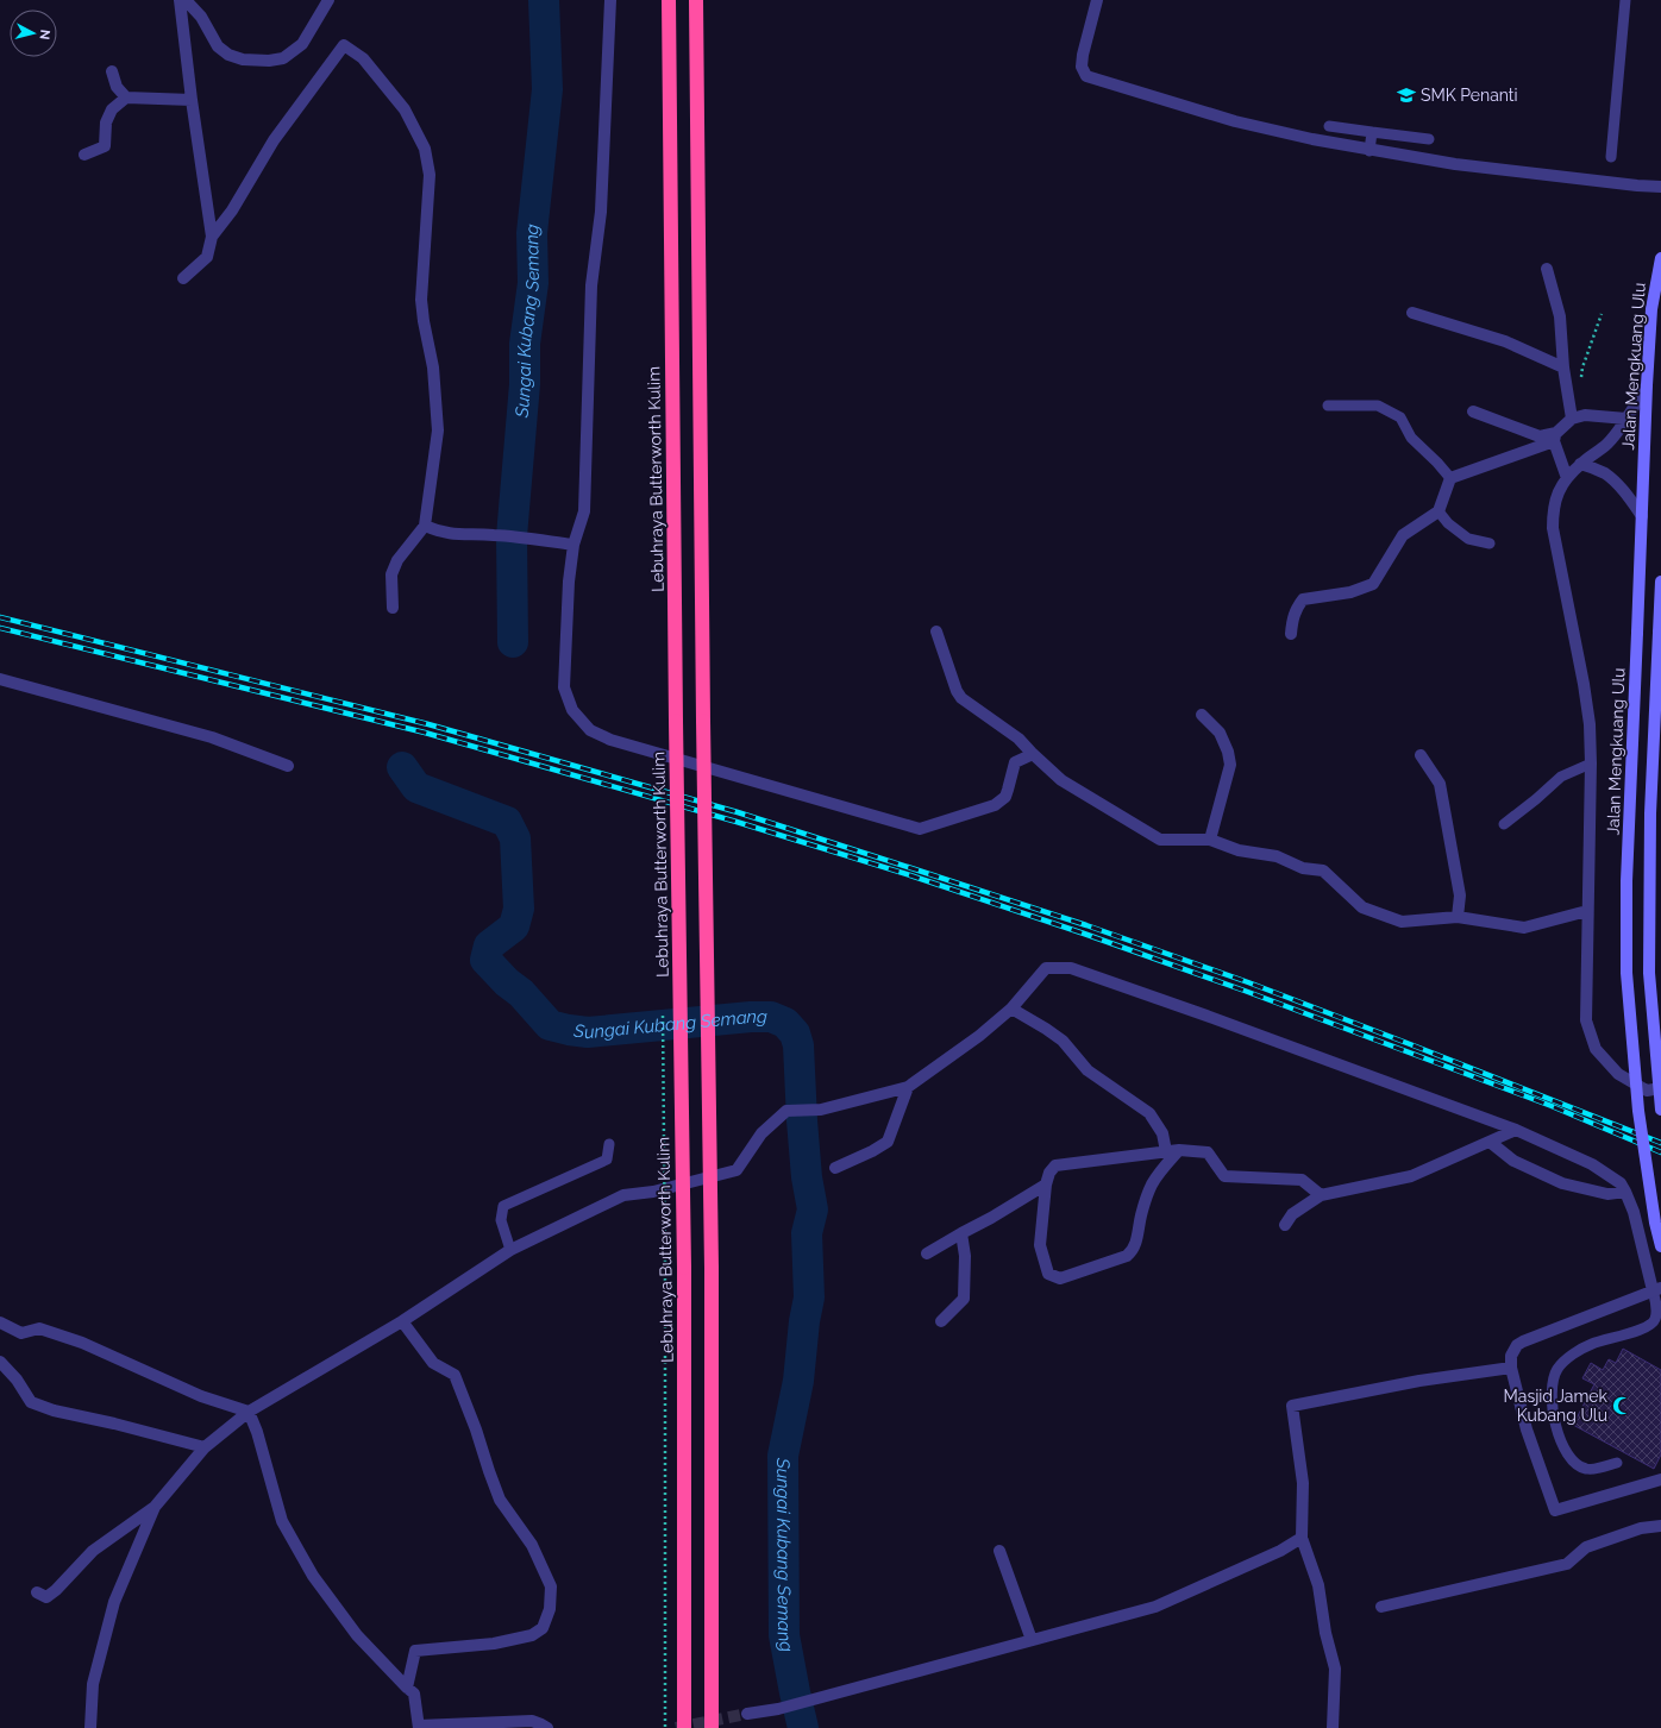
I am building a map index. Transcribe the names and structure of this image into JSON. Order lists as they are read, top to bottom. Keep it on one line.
{"streets":{"highway":["Lebuhraya Butterworth Kulim"],"main road":["Jalan Mengkuang Ulu"]},"water":["Sungai Kubang Semang"],"places":{"school or university":["SMK Penanti"],"mosque":["Masjid Jamek Kubang Ulu"]},"north":"right"}
